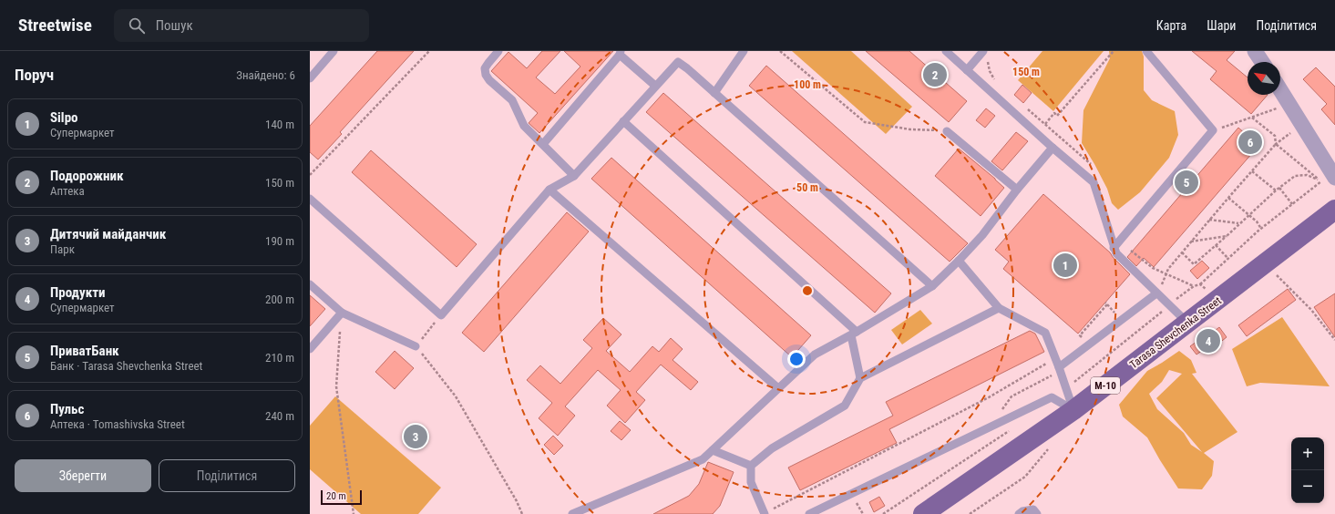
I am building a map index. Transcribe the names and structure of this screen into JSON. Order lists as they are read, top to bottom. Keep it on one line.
{"streets":{"main road":["Tarasa Shevchenka Street","М-10"]},"scale_bar":"20 m","north":"top left","page":{"header":"Streetwise","search":"Пошук","nav":["Карта","Шари","Поділитися"],"heading":["Поруч","Знайдено: 6"],"pins":["2","6","5","1","4","3"],"list":[{"mark":"1","name":"Silpo","note":"Супермаркет","value":"140 m"},{"mark":"2","name":"Подорожник","note":"Аптека","value":"150 m"},{"mark":"3","name":"Дитячий майданчик","note":"Парк","value":"190 m"},{"mark":"4","name":"Продукти","note":"Супермаркет","value":"200 m"},{"mark":"5","name":"ПриватБанк","note":"Банк · Tarasa Shevchenka Street","value":"210 m"},{"mark":"6","name":"Пульс","note":"Аптека · Tomashivska Street","value":"240 m"}],"map_buttons":["+","−"],"buttons":["Зберегти","Поділитися"],"scale":"20 m"},"rings":["150 m","100 m","50 m"]}
